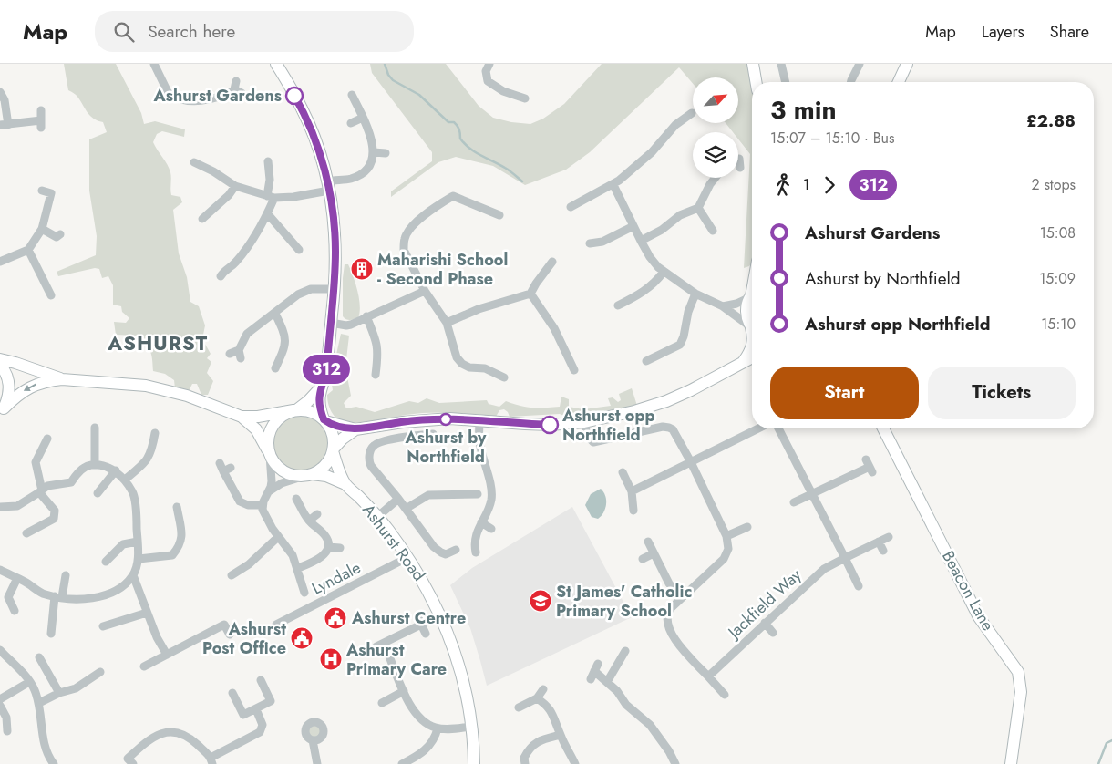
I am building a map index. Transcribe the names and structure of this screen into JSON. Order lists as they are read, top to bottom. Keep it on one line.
{"streets":{"street":["Ashurst Road","Lyndale","Beacon Lane","Jackfield Way"]},"crossings":[["Ashurst Road","Lyndale"]],"districts":["ASHURST"],"places":{"other":["Ashurst Gardens","Ashurst by Northfield","Ashurst opp Northfield"],"building":["Maharishi School - Second Phase"],"school or university":["St James' Catholic Primary School"],"public building":["Ashurst Centre","Ashurst Post Office"],"hospital":["Ashurst Primary Care"]},"lines":["bus line 312"],"north":"top right","page":{"header":"Map","search":"Search here","nav":["Map","Layers","Share"],"on_map":"312","heading":["3 min","15:07 – 15:10 · Bus","£2.88"],"legs":["1","312","2 stops"],"list":[{"name":"Ashurst Gardens","value":"15:08"},{"name":"Ashurst by Northfield","value":"15:09"},{"name":"Ashurst opp Northfield","value":"15:10"}],"buttons":["Start","Tickets"]}}
